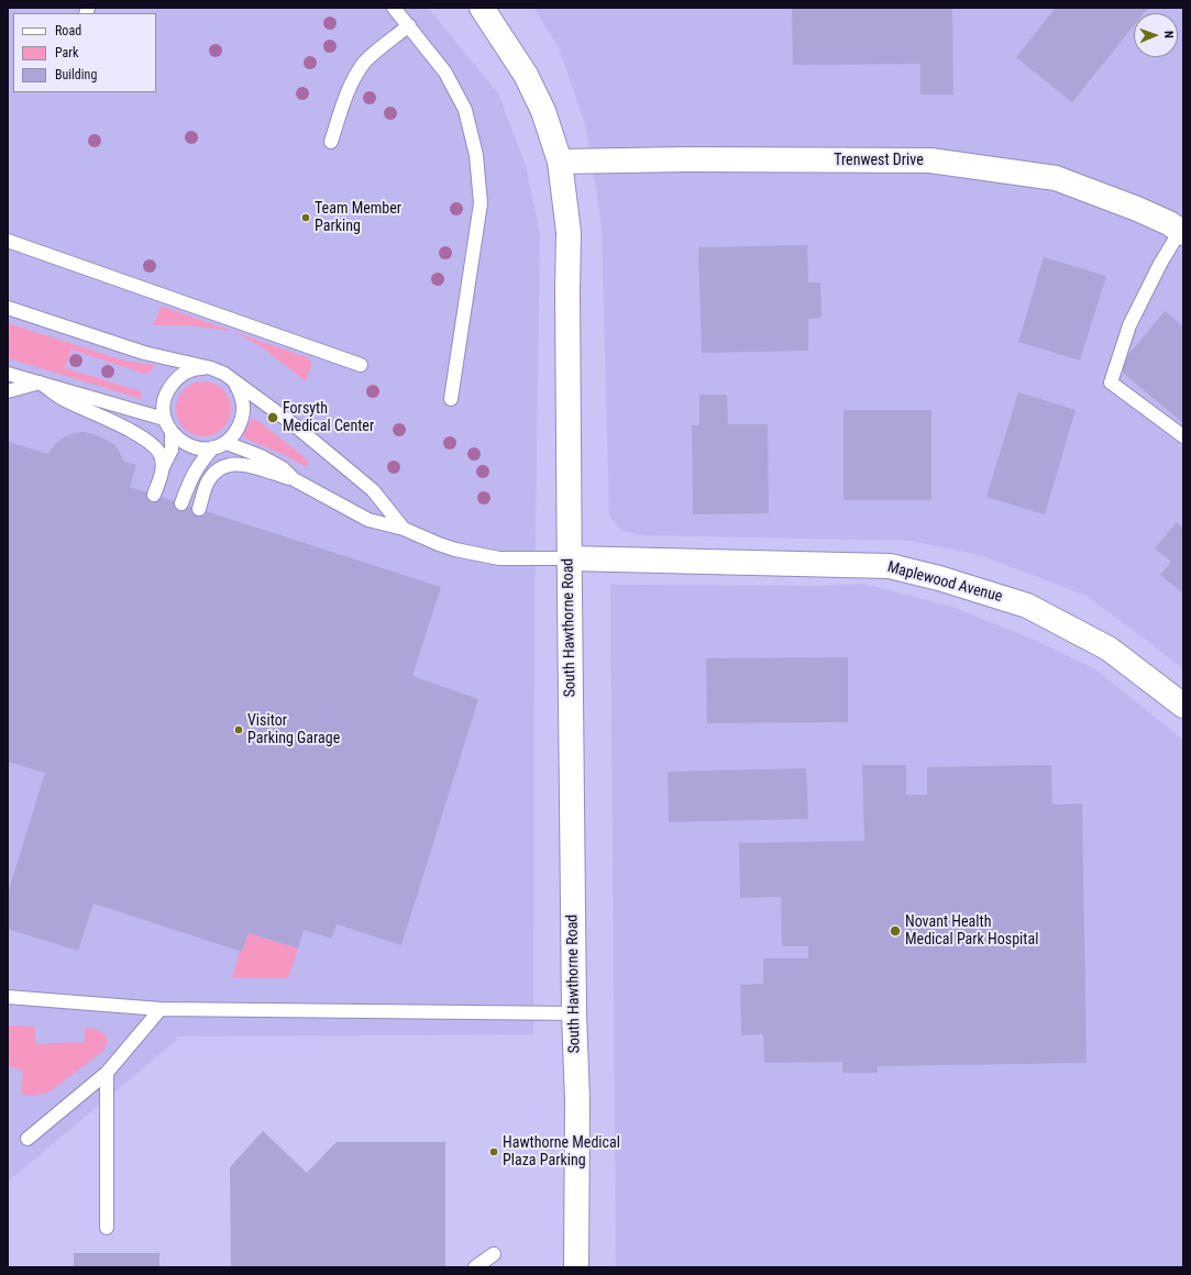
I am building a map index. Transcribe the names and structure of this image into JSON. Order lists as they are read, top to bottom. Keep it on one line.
{"streets":{"main road":["Trenwest Drive","Maplewood Avenue","South Hawthorne Road"]},"crossings":[["Trenwest Drive","South Hawthorne Road"],["Maplewood Avenue","South Hawthorne Road"]],"places":["Team Member Parking","Forsyth Medical Center","Visitor Parking Garage","Novant Health Medical Park Hospital","Hawthorne Medical Plaza Parking"],"legend":["Road","Park","Building"],"north":"right"}
